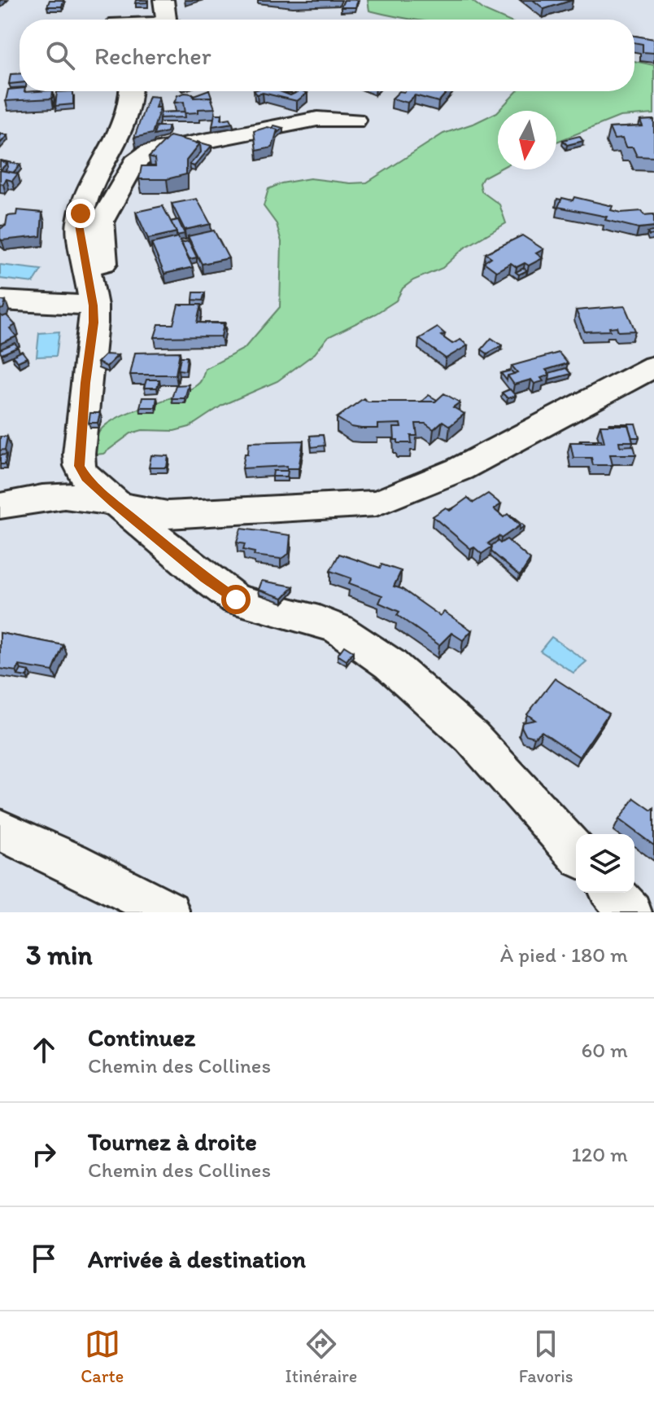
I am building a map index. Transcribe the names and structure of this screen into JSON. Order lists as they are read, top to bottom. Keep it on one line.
{"north":"bottom","page":{"search":"Rechercher","heading":["3 min","À pied · 180 m"],"list":[["Continuez","Chemin des Collines","60 m"],["Tournez à droite","Chemin des Collines","120 m"],"Arrivée à destination"],"nav":["Carte","Itinéraire","Favoris"]}}
